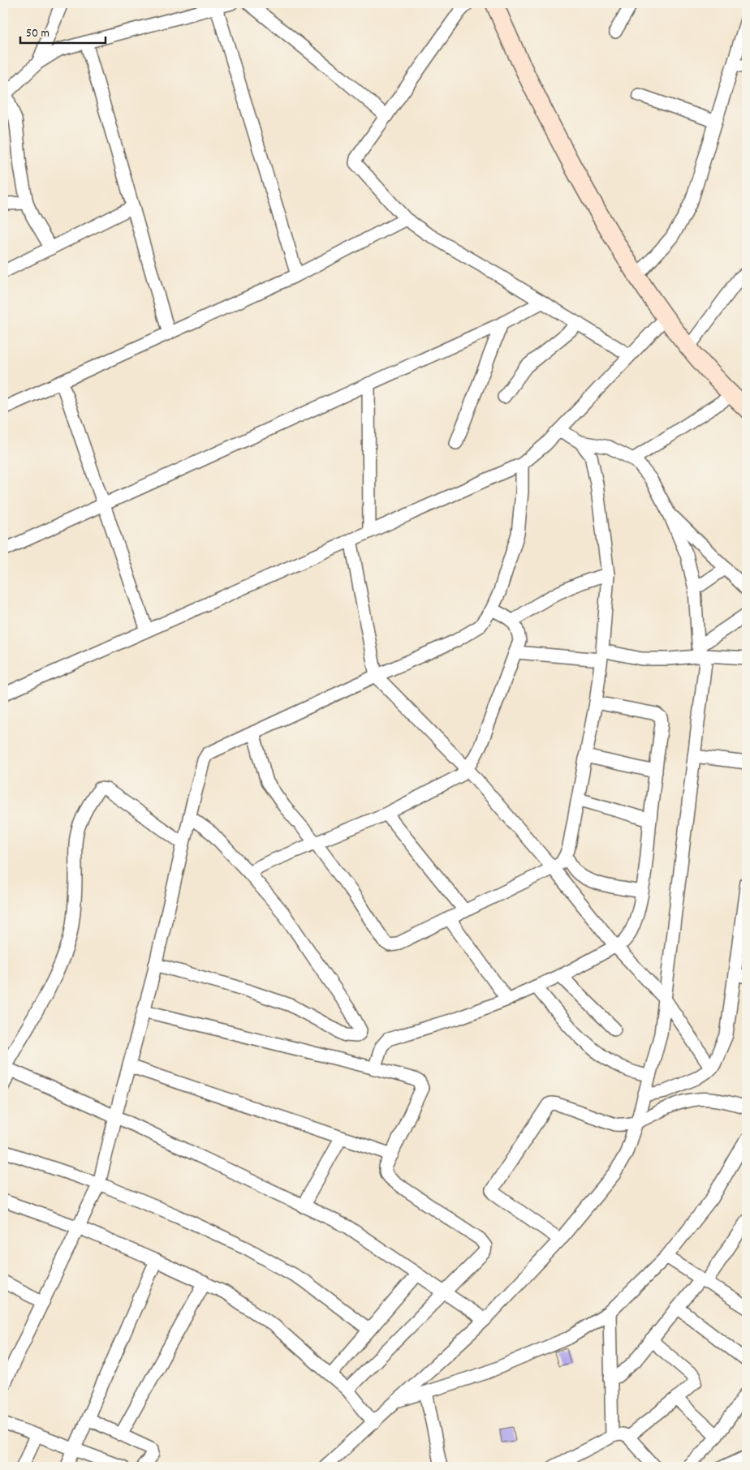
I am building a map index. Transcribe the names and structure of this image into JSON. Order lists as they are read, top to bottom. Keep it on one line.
{"scale_bar":"50 m"}
